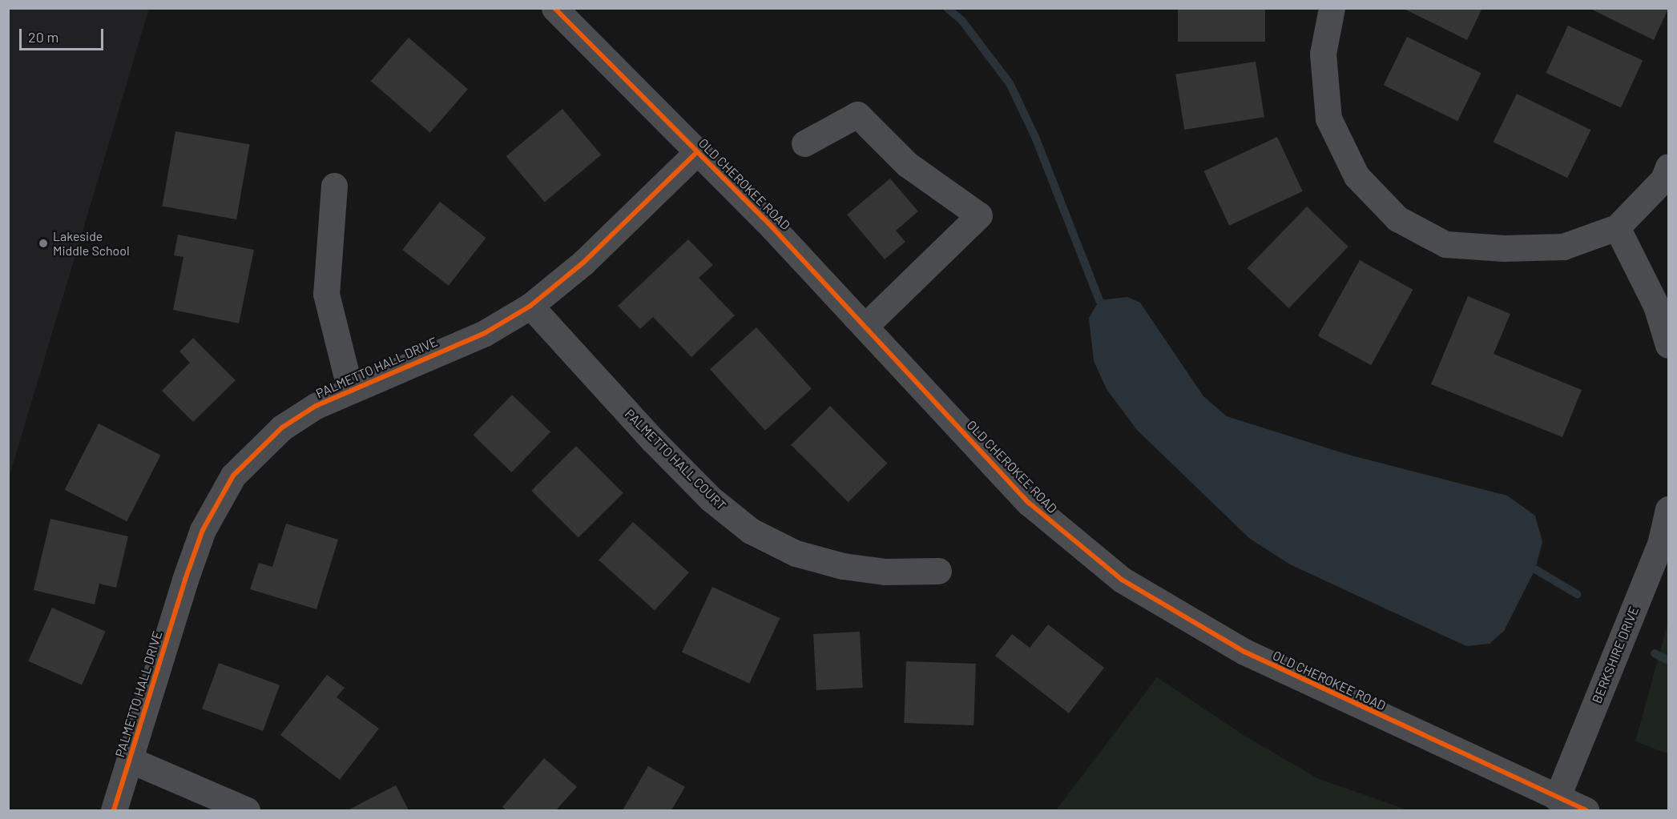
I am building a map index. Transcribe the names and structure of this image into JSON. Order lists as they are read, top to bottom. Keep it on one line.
{"streets":{"street":["OLD CHEROKEE ROAD","PALMETTO HALL DRIVE","PALMETTO HALL COURT","BERKSHIRE DRIVE"]},"crossings":[["OLD CHEROKEE ROAD","PALMETTO HALL DRIVE"],["OLD CHEROKEE ROAD","BERKSHIRE DRIVE"],["PALMETTO HALL DRIVE","PALMETTO HALL COURT"]],"places":["Lakeside Middle School"],"scale_bar":"20 m"}
